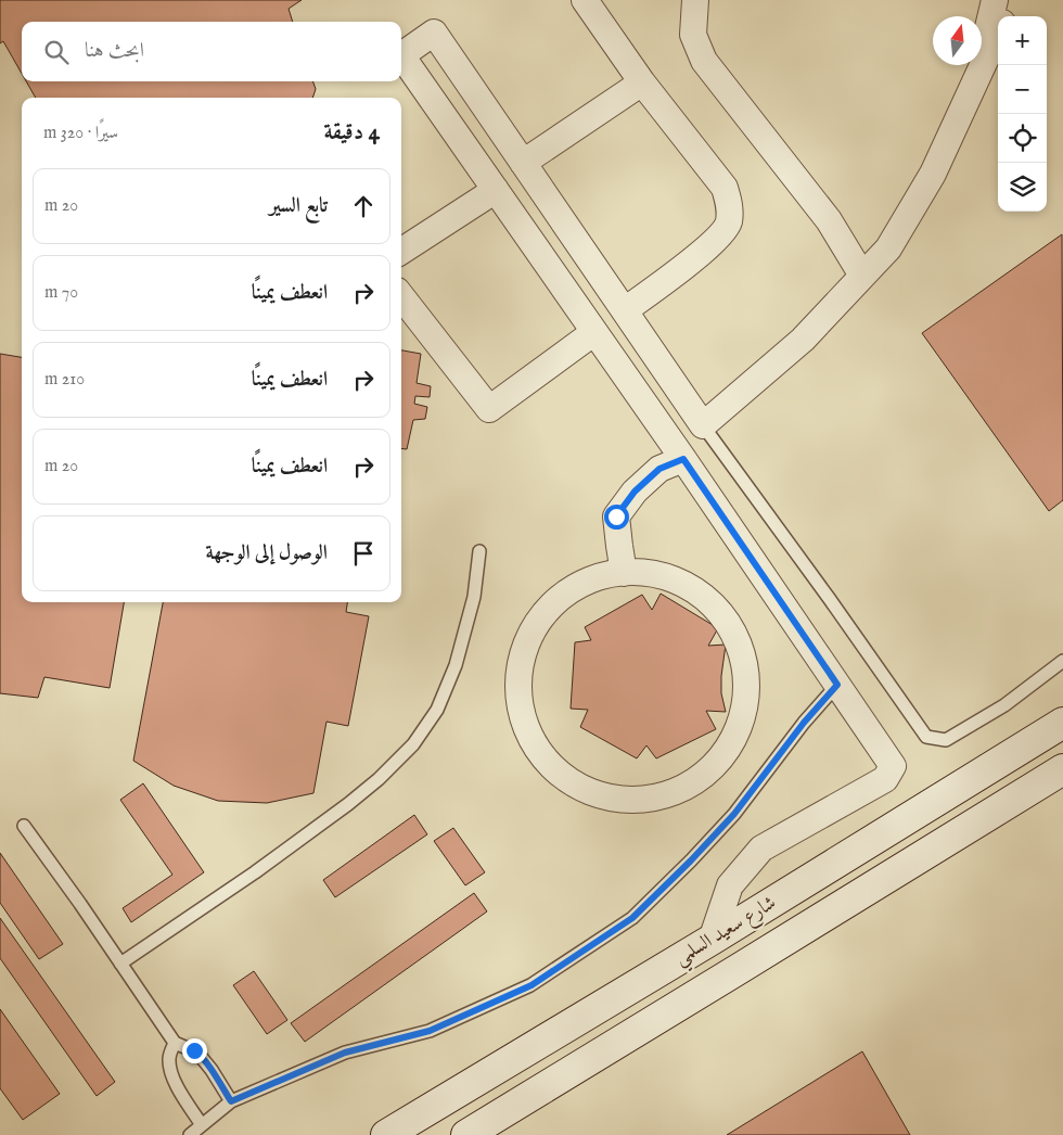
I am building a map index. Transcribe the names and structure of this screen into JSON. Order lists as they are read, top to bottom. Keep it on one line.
{"streets":{"street":["شارع سعيد السلمي"]},"north":"top","page":{"map_buttons":["+","−"],"search":"ابحث هنا","heading":["4 دقيقة","سيرًا · 320 m"],"list":[["تابع السير","20 m"],["انعطف يمينًا","70 m"],["انعطف يمينًا","210 m"],["انعطف يمينًا","20 m"],"الوصول إلى الوجهة"]}}
